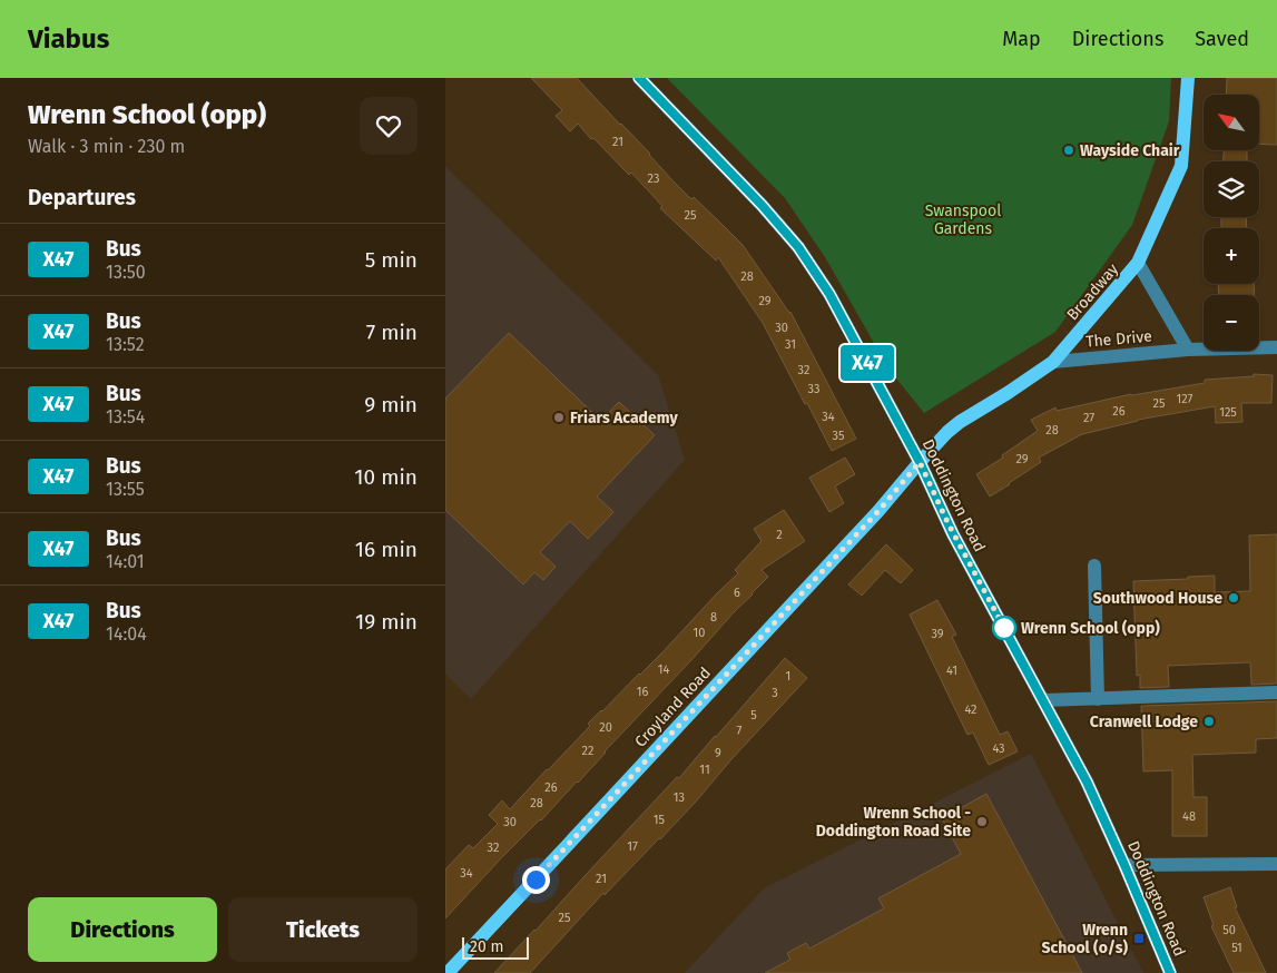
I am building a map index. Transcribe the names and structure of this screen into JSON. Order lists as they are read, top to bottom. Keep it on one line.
{"streets":{"main road":["Broadway","Croyland Road"],"street":["The Drive","Doddington Road"]},"crossings":[["Broadway","The Drive"],["Broadway","Doddington Road"],["Broadway","Croyland Road"],["Doddington Road","Croyland Road"]],"parks":["Swanspool Gardens"],"places":{"other":["Wayside Chair","Friars Academy","Southwood House","Wrenn School (opp)","Cranwell Lodge","Wrenn School - Doddington Road Site"],"transit":["Wrenn School (o/s)"]},"lines":["bus line X47"],"house_numbers":["21","23","25","28","29","30","31","32","33","127","25","26","125","34","27","28","35","29","2","6","8","10","39","14","41","1","16","3","42","5","20","7","43","22","9","11","26","13","28","48","15","30","17","32","34","21","25","50","51"],"scale_bar":"20 m","north":"top left","page":{"header":"Viabus","nav":["Map","Directions","Saved"],"heading":[["Wrenn School (opp)","Walk · 3 min · 230 m"],"Departures"],"on_map":"X47","map_buttons":["+","−"],"list":[{"mark":"X47","name":"Bus","note":"13:50","value":"5 min"},{"mark":"X47","name":"Bus","note":"13:52","value":"7 min"},{"mark":"X47","name":"Bus","note":"13:54","value":"9 min"},{"mark":"X47","name":"Bus","note":"13:55","value":"10 min"},{"mark":"X47","name":"Bus","note":"14:01","value":"16 min"},{"mark":"X47","name":"Bus","note":"14:04","value":"19 min"}],"buttons":["Directions","Tickets"],"scale":"20 m"}}
